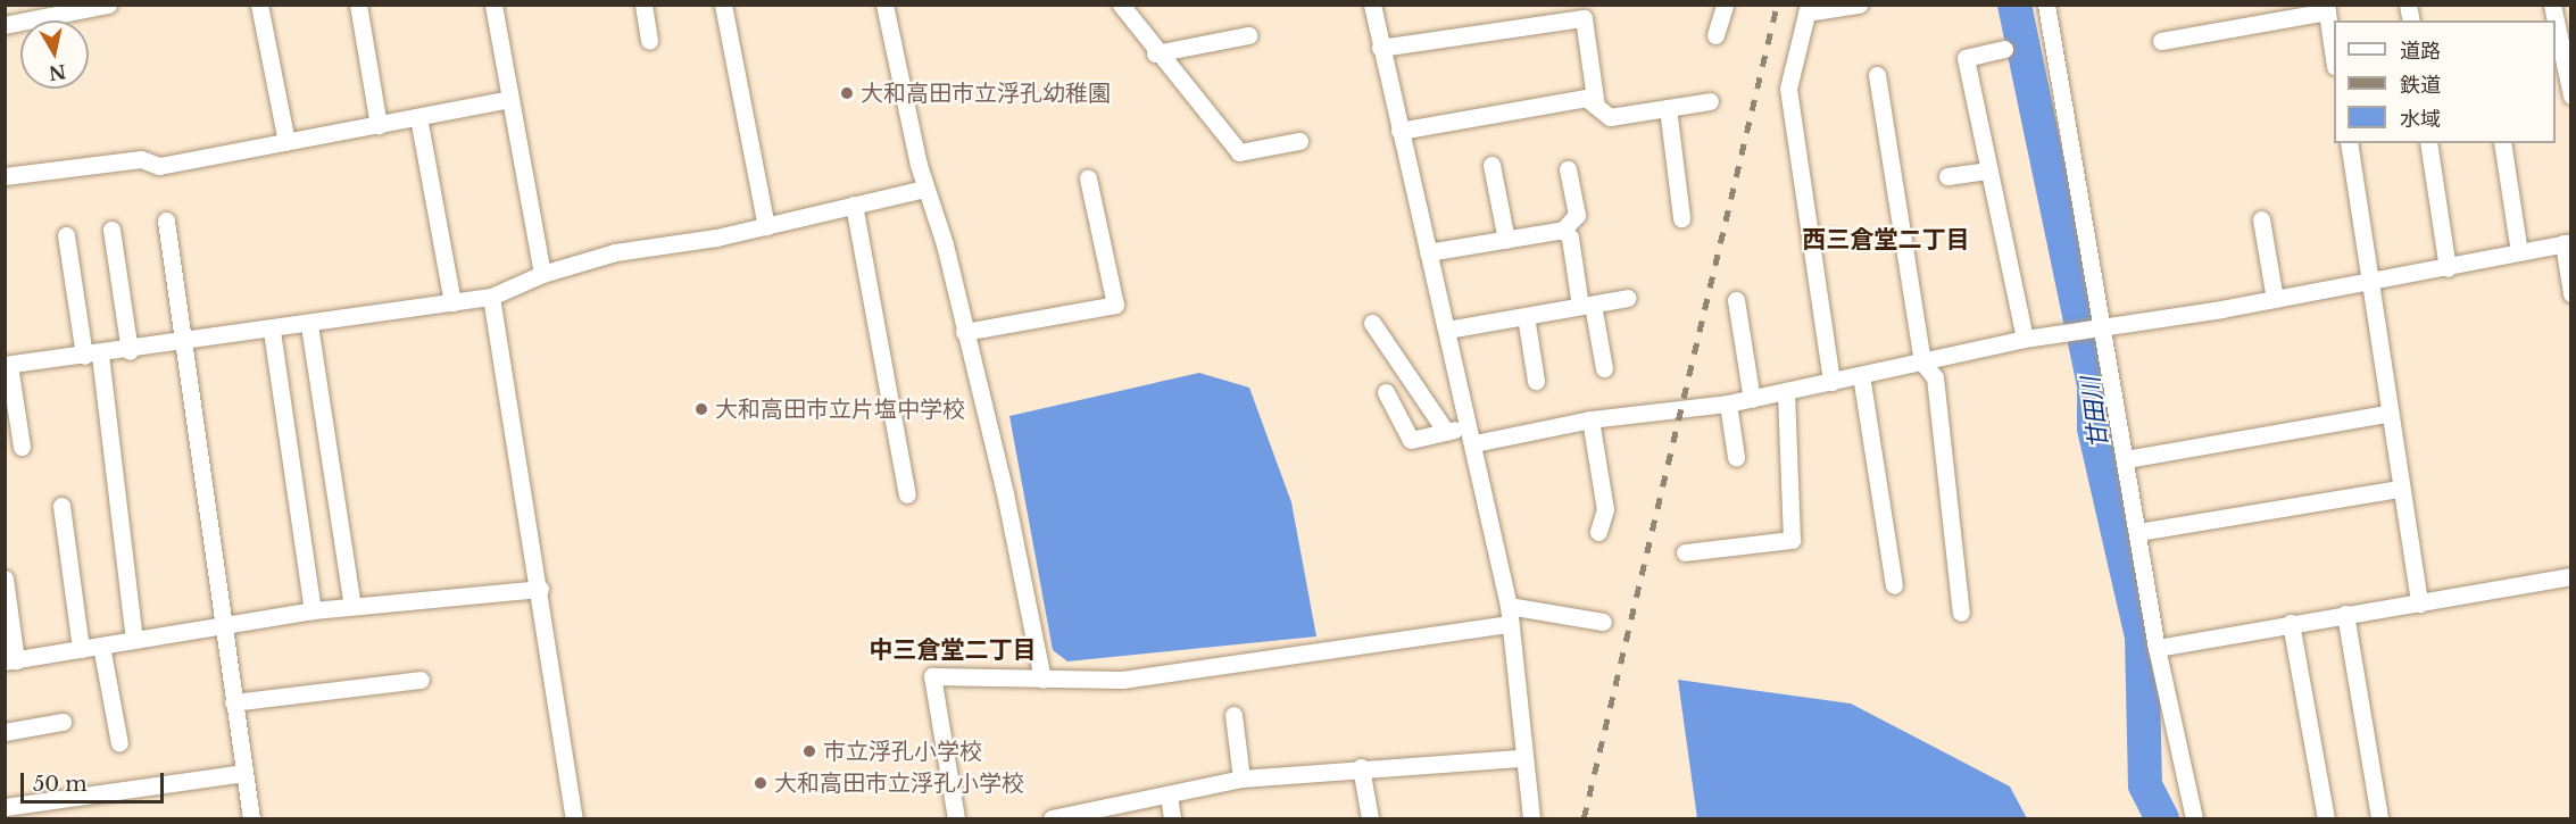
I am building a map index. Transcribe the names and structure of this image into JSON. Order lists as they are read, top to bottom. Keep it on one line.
{"districts":["西三倉堂二丁目","中三倉堂二丁目"],"water":["甘田川"],"places":["大和高田市立浮孔幼稚園","大和高田市立片塩中学校","市立浮孔小学校","大和高田市立浮孔小学校"],"legend":["道路","鉄道","水域"],"scale_bar":"50 m","north":"bottom"}
